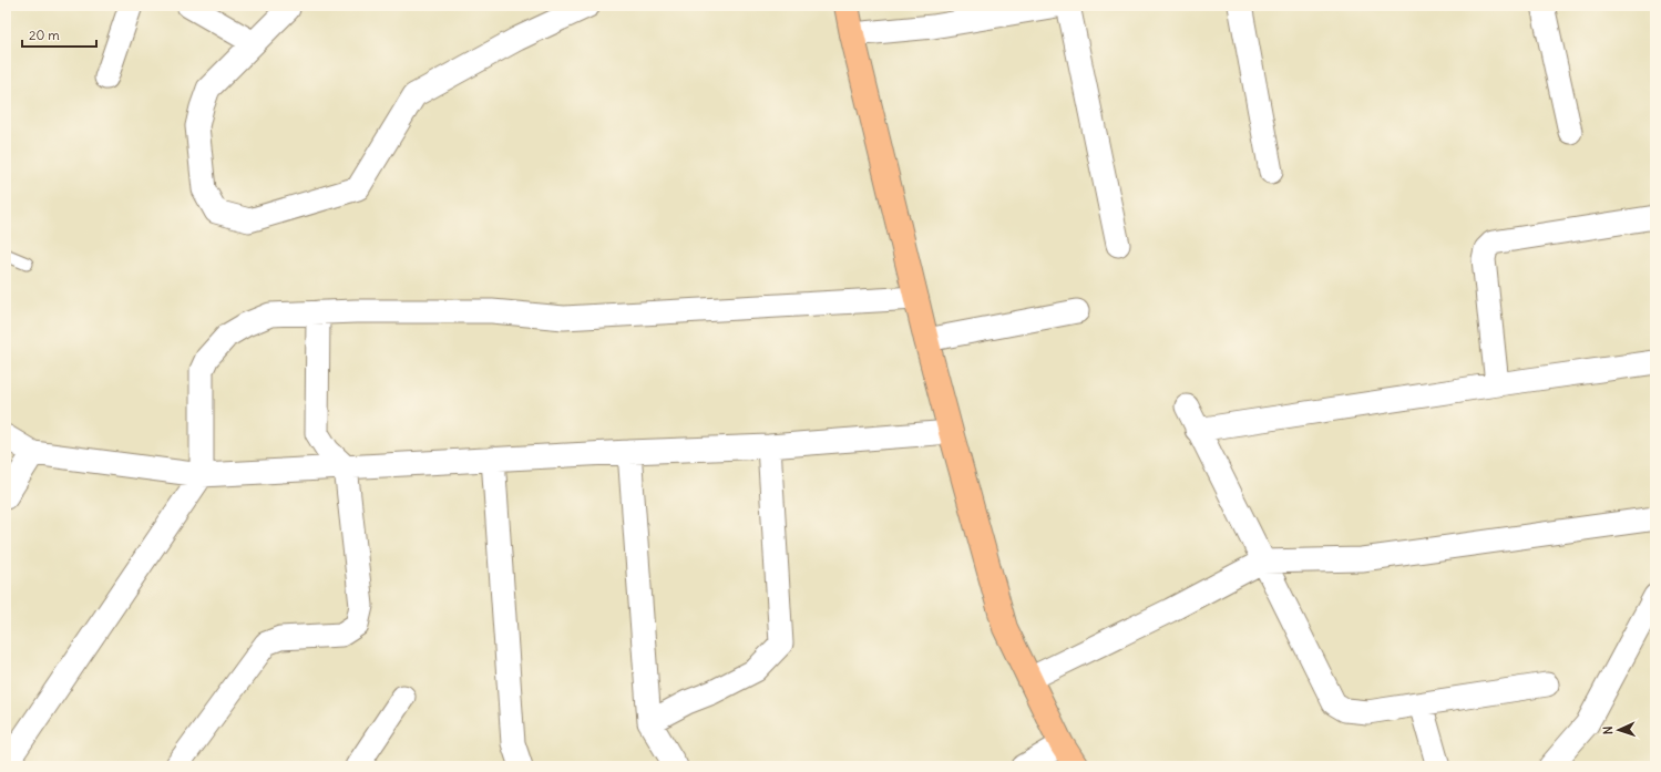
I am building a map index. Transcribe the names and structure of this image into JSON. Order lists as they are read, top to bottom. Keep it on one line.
{"scale_bar":"20 m","north":"left"}
